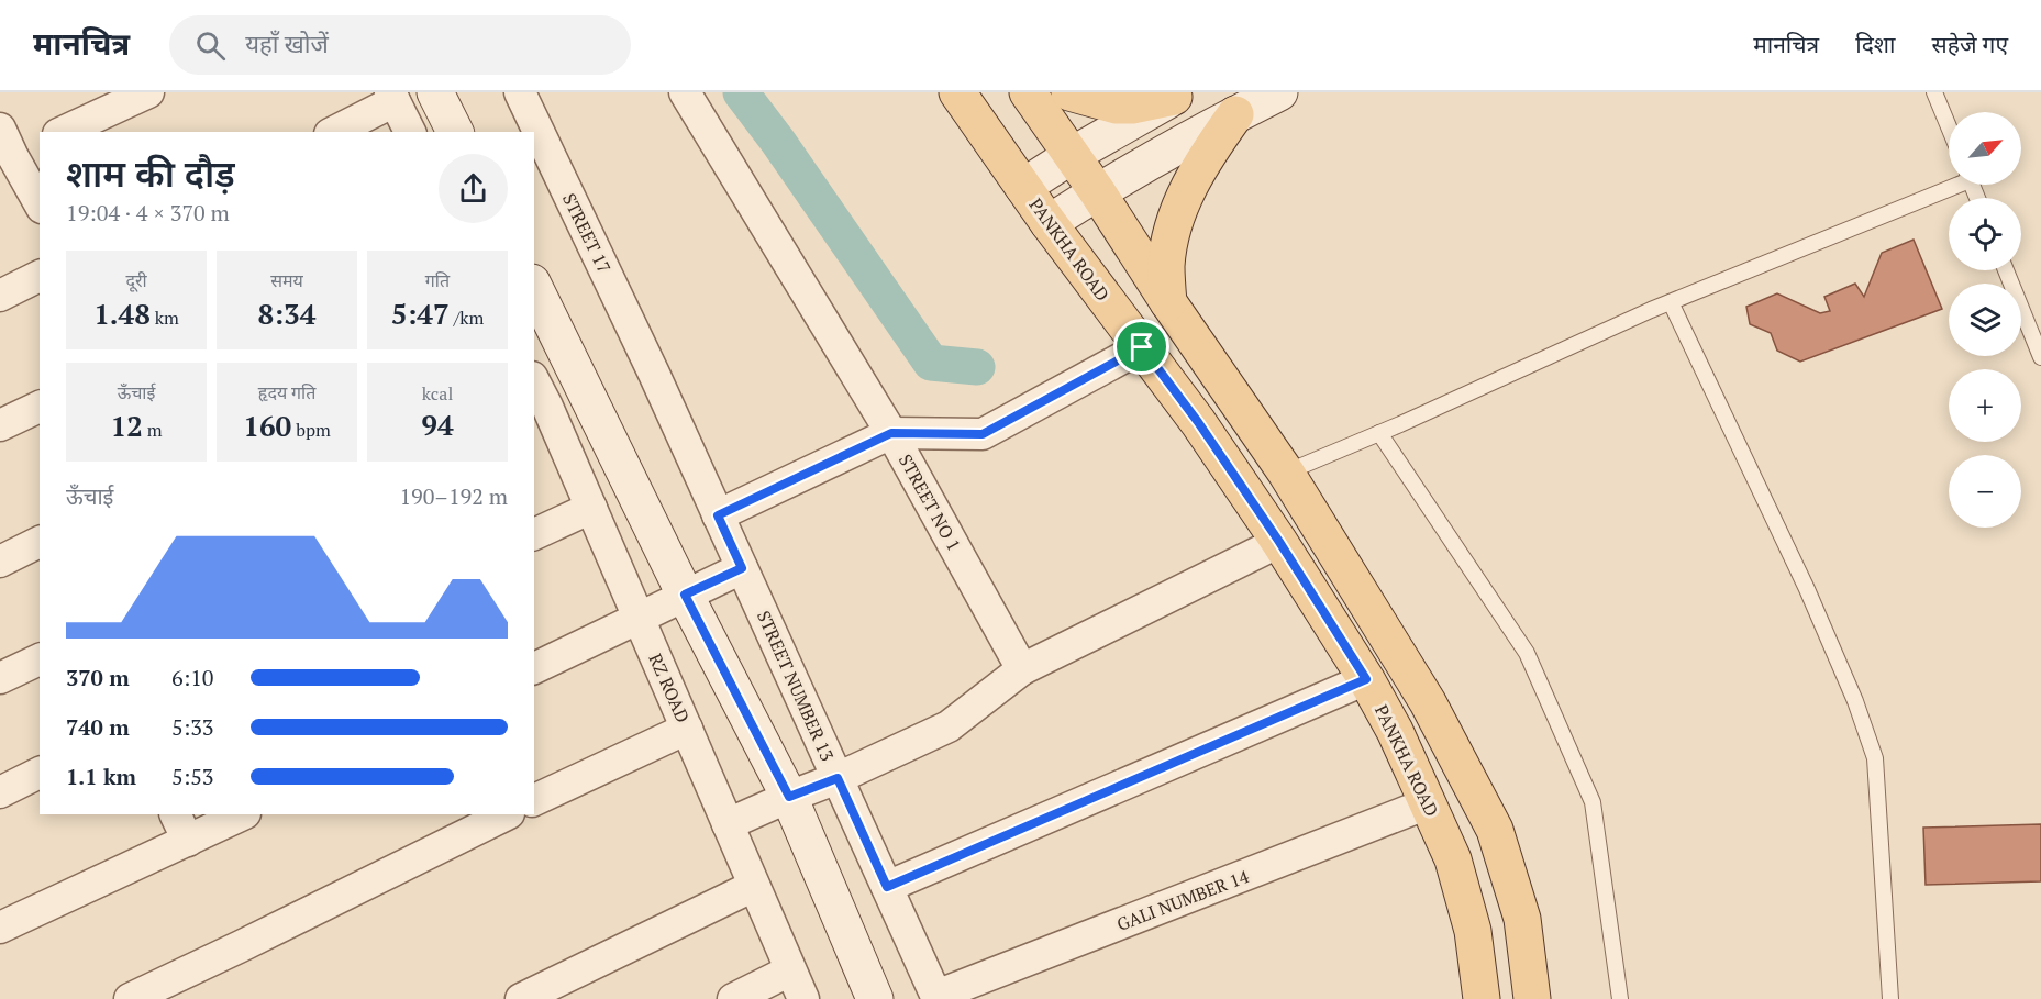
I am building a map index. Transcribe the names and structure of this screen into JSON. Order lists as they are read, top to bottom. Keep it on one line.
{"streets":{"main road":["PANKHA ROAD"],"street":["STREET 17","STREET NO 1","STREET NUMBER 13","RZ ROAD","GALI NUMBER 14"]},"crossings":[["STREET 17","STREET NUMBER 13"],["PANKHA ROAD","GALI NUMBER 14"],["STREET NUMBER 13","GALI NUMBER 14"]],"north":"top right","page":{"header":"मानचित्र","search":"यहाँ खोजें","nav":["मानचित्र","दिशा","सहेजे गए"],"map_buttons":["+","−"],"heading":["शाम की दौड़","19:04 · 4 × 370 m"],"stats":[["दूरी","1.48 km"],["समय","8:34"],["गति","5:47 /km"],["ऊँचाई","12 m"],["हृदय गति","160 bpm"],["kcal","94"]],"chart":["ऊँचाई","190–192 m"],"list":[{"name":"370 m","note":"6:10"},{"name":"740 m","note":"5:33"},{"name":"1.1 km","note":"5:53"}]}}
